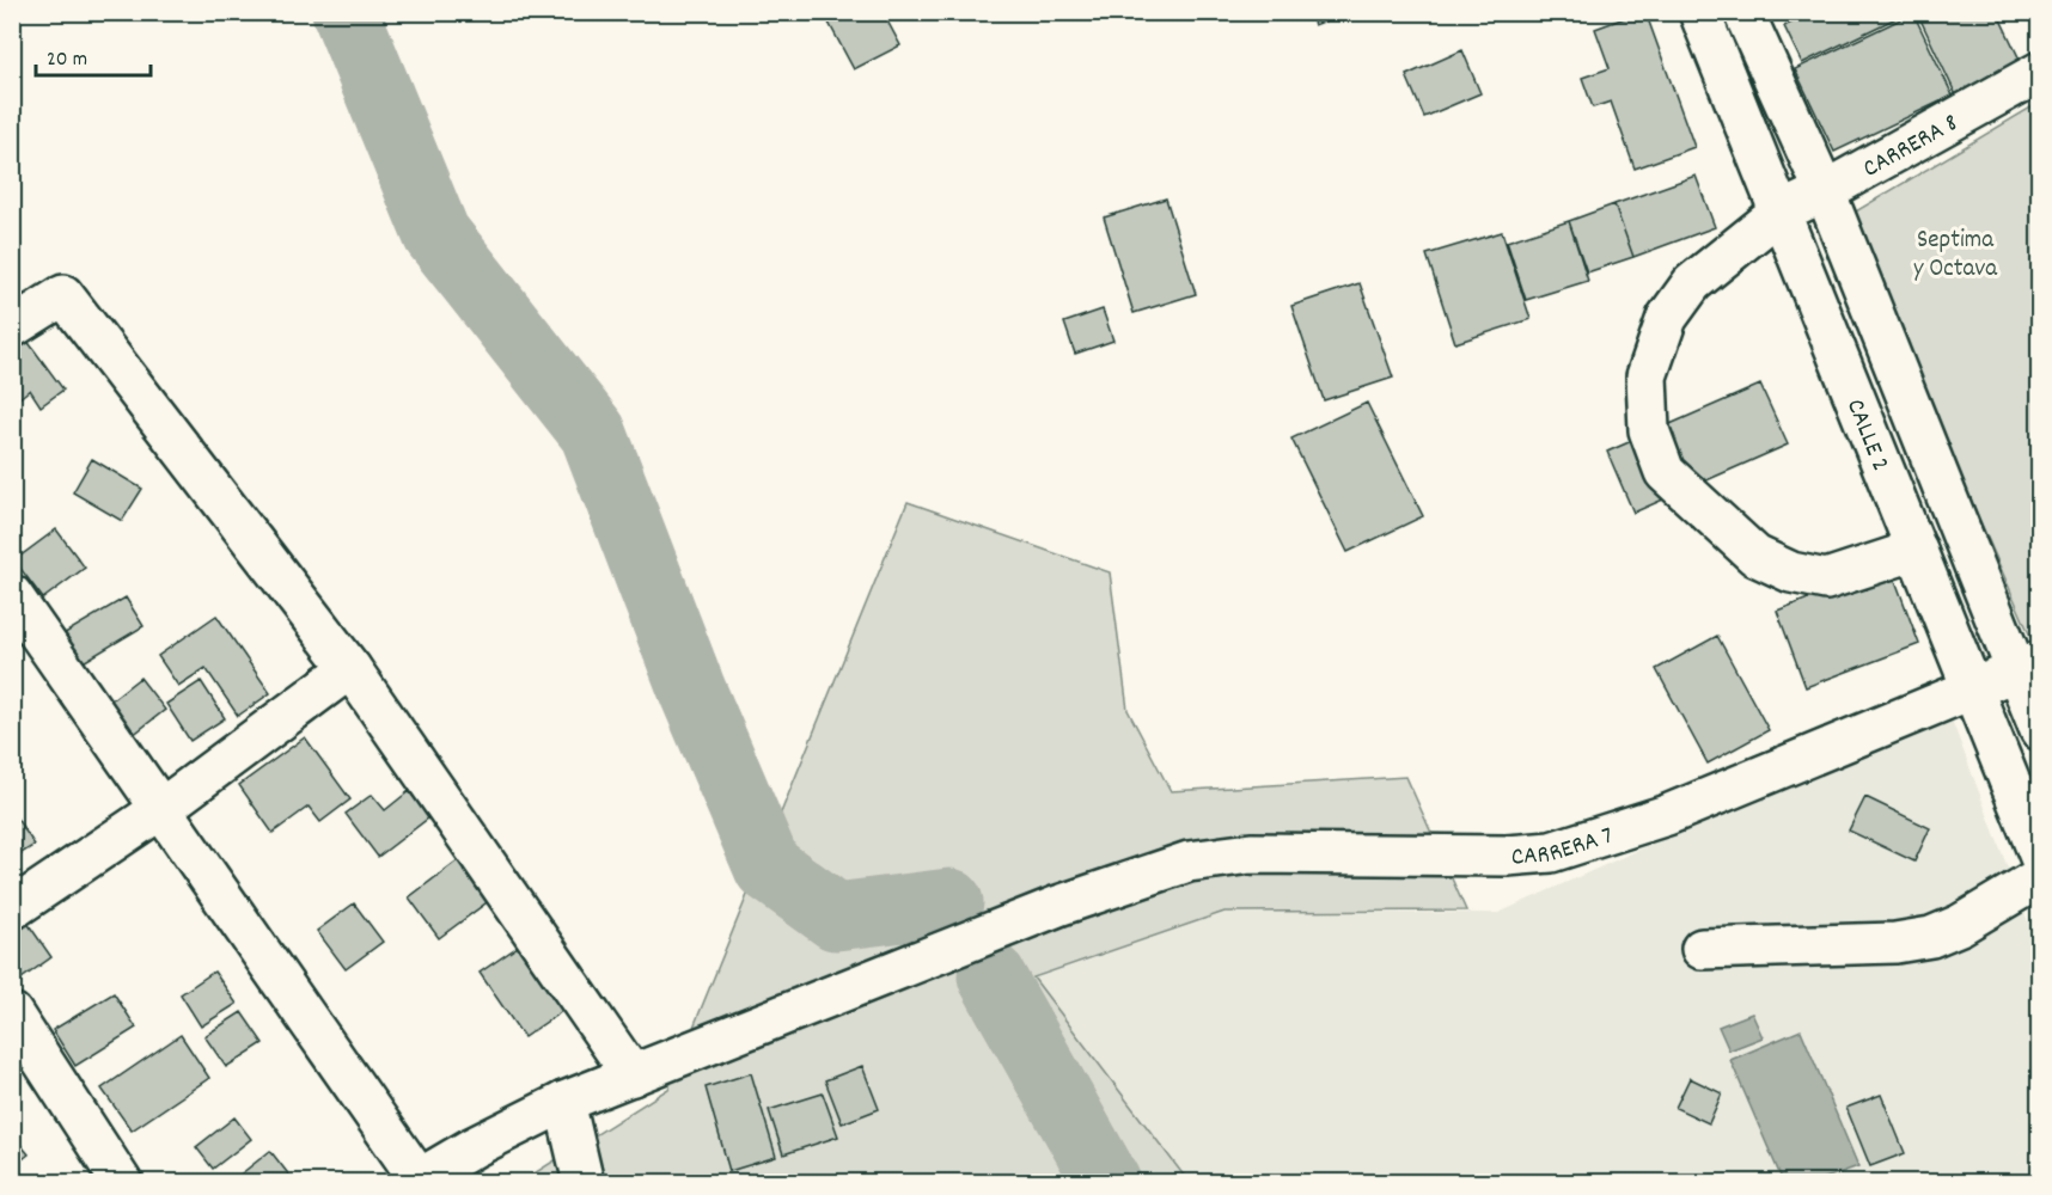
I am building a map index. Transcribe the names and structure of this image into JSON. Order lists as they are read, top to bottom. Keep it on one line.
{"streets":{"street":["CARRERA 8","CALLE 2","CARRERA 7"]},"crossings":[["CARRERA 8","CALLE 2"],["CALLE 2","CARRERA 7"]],"parks":["Septima y Octava"],"scale_bar":"20 m"}
